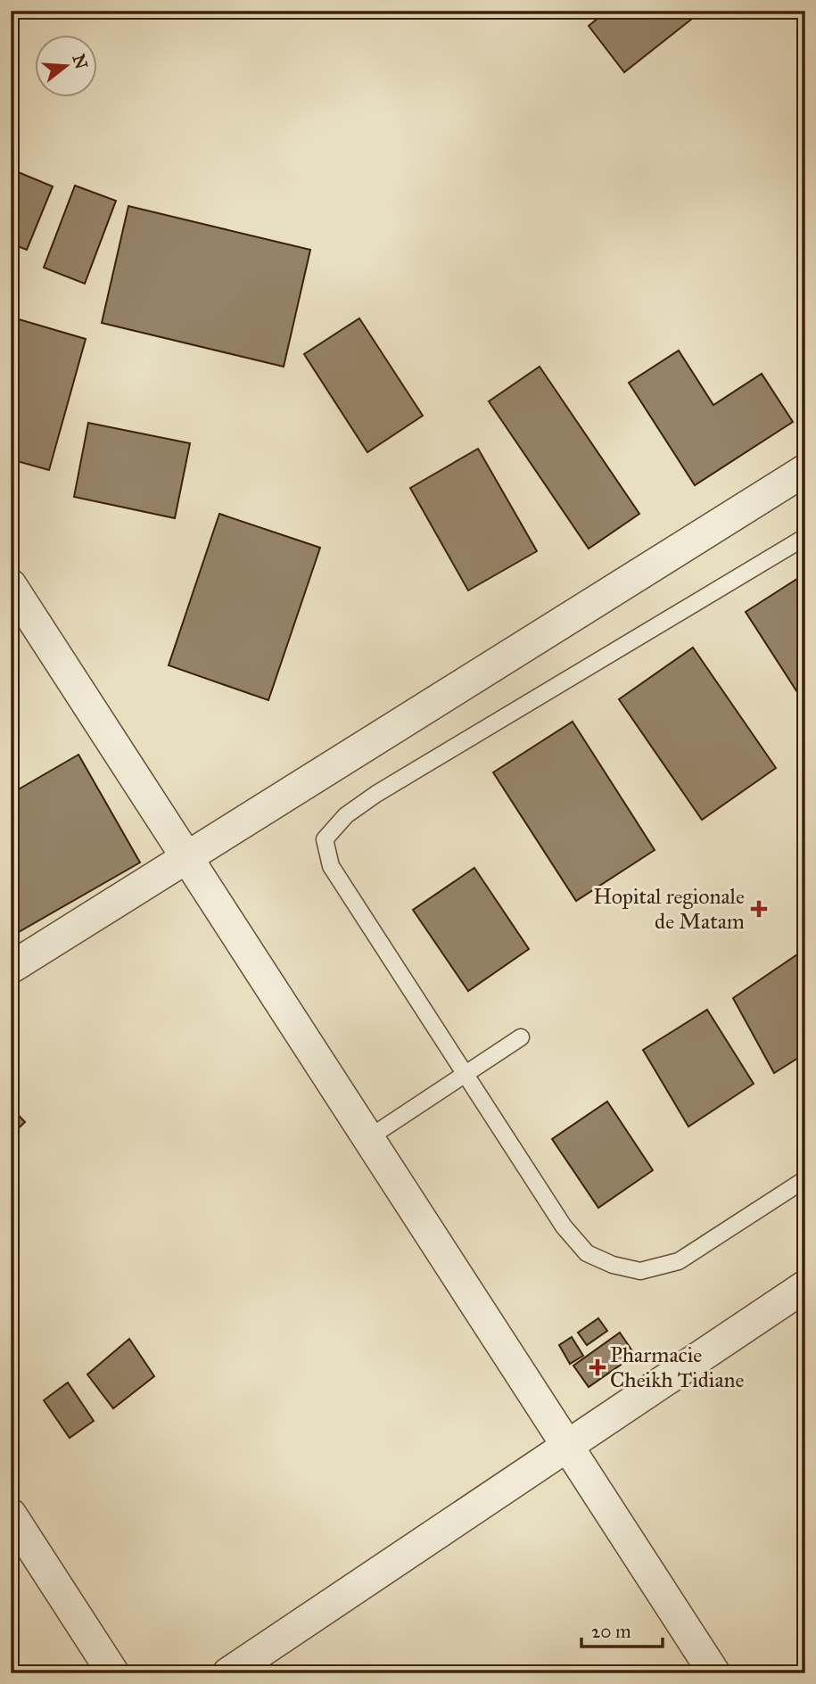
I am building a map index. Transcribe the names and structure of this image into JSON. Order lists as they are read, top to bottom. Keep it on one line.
{"places":{"health":["Hopital regionale de Matam","Pharmacie Cheikh Tidiane"]},"scale_bar":"20 m","north":"right"}
